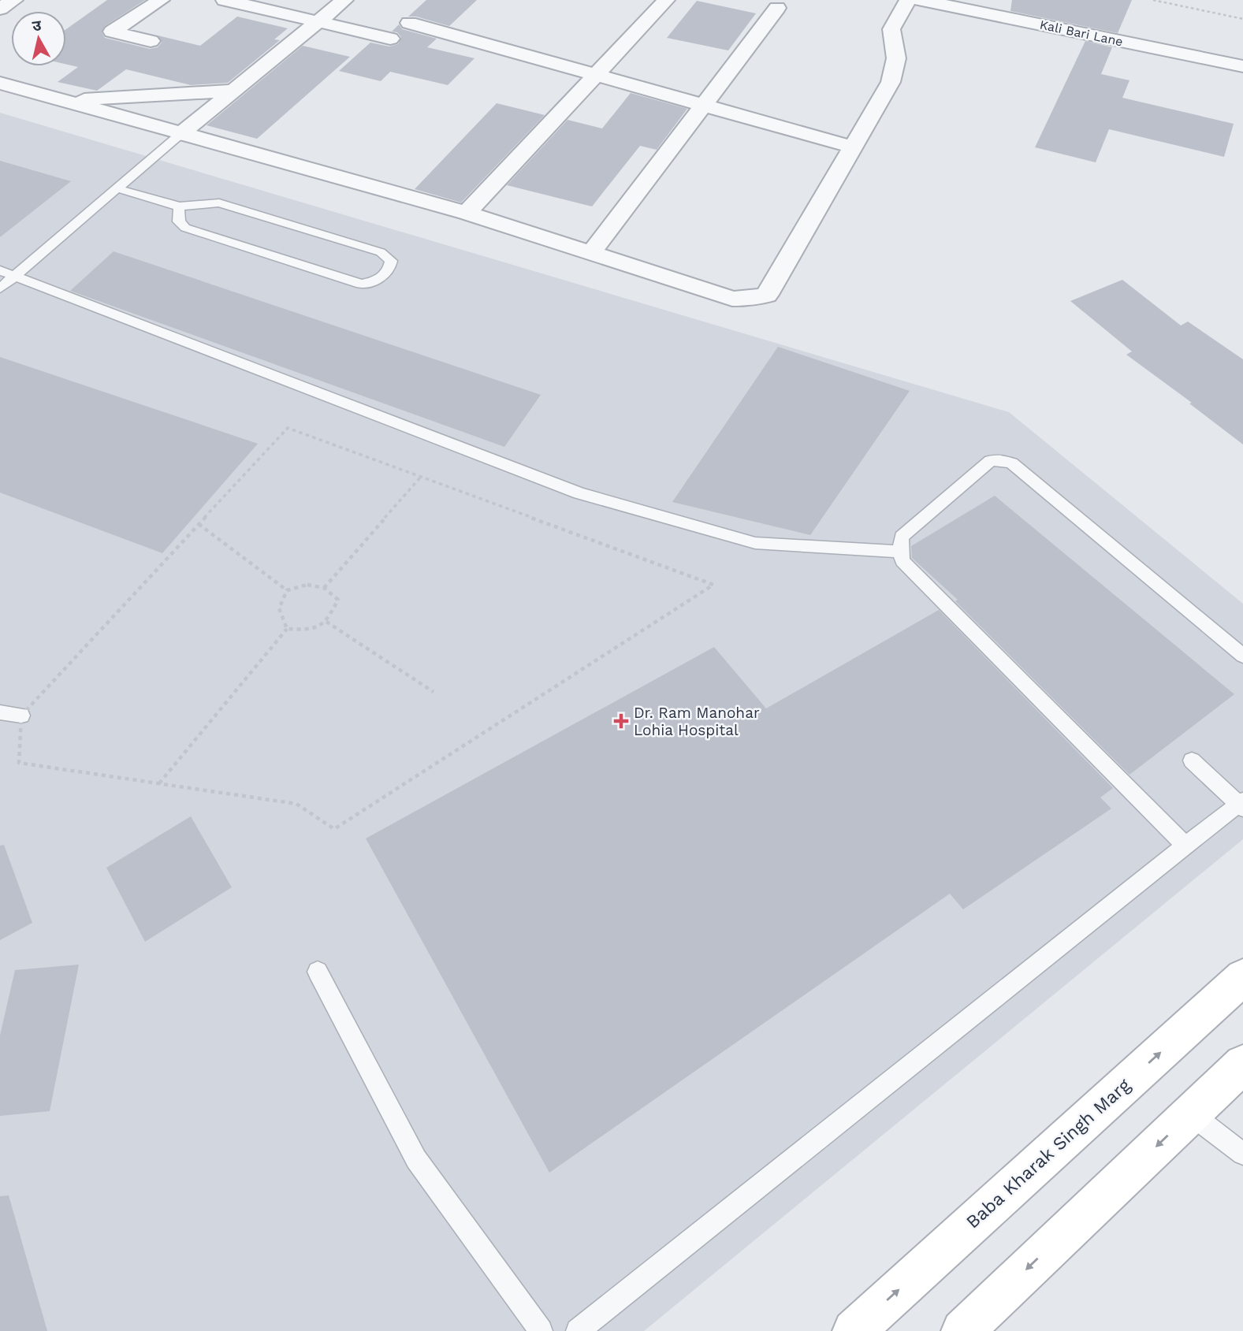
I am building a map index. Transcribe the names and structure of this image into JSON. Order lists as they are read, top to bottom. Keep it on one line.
{"streets":{"main road":["Baba Kharak Singh Marg"],"street":["Kali Bari Lane"]},"places":{"health":["Dr. Ram Manohar Lohia Hospital"]},"north":"top"}
